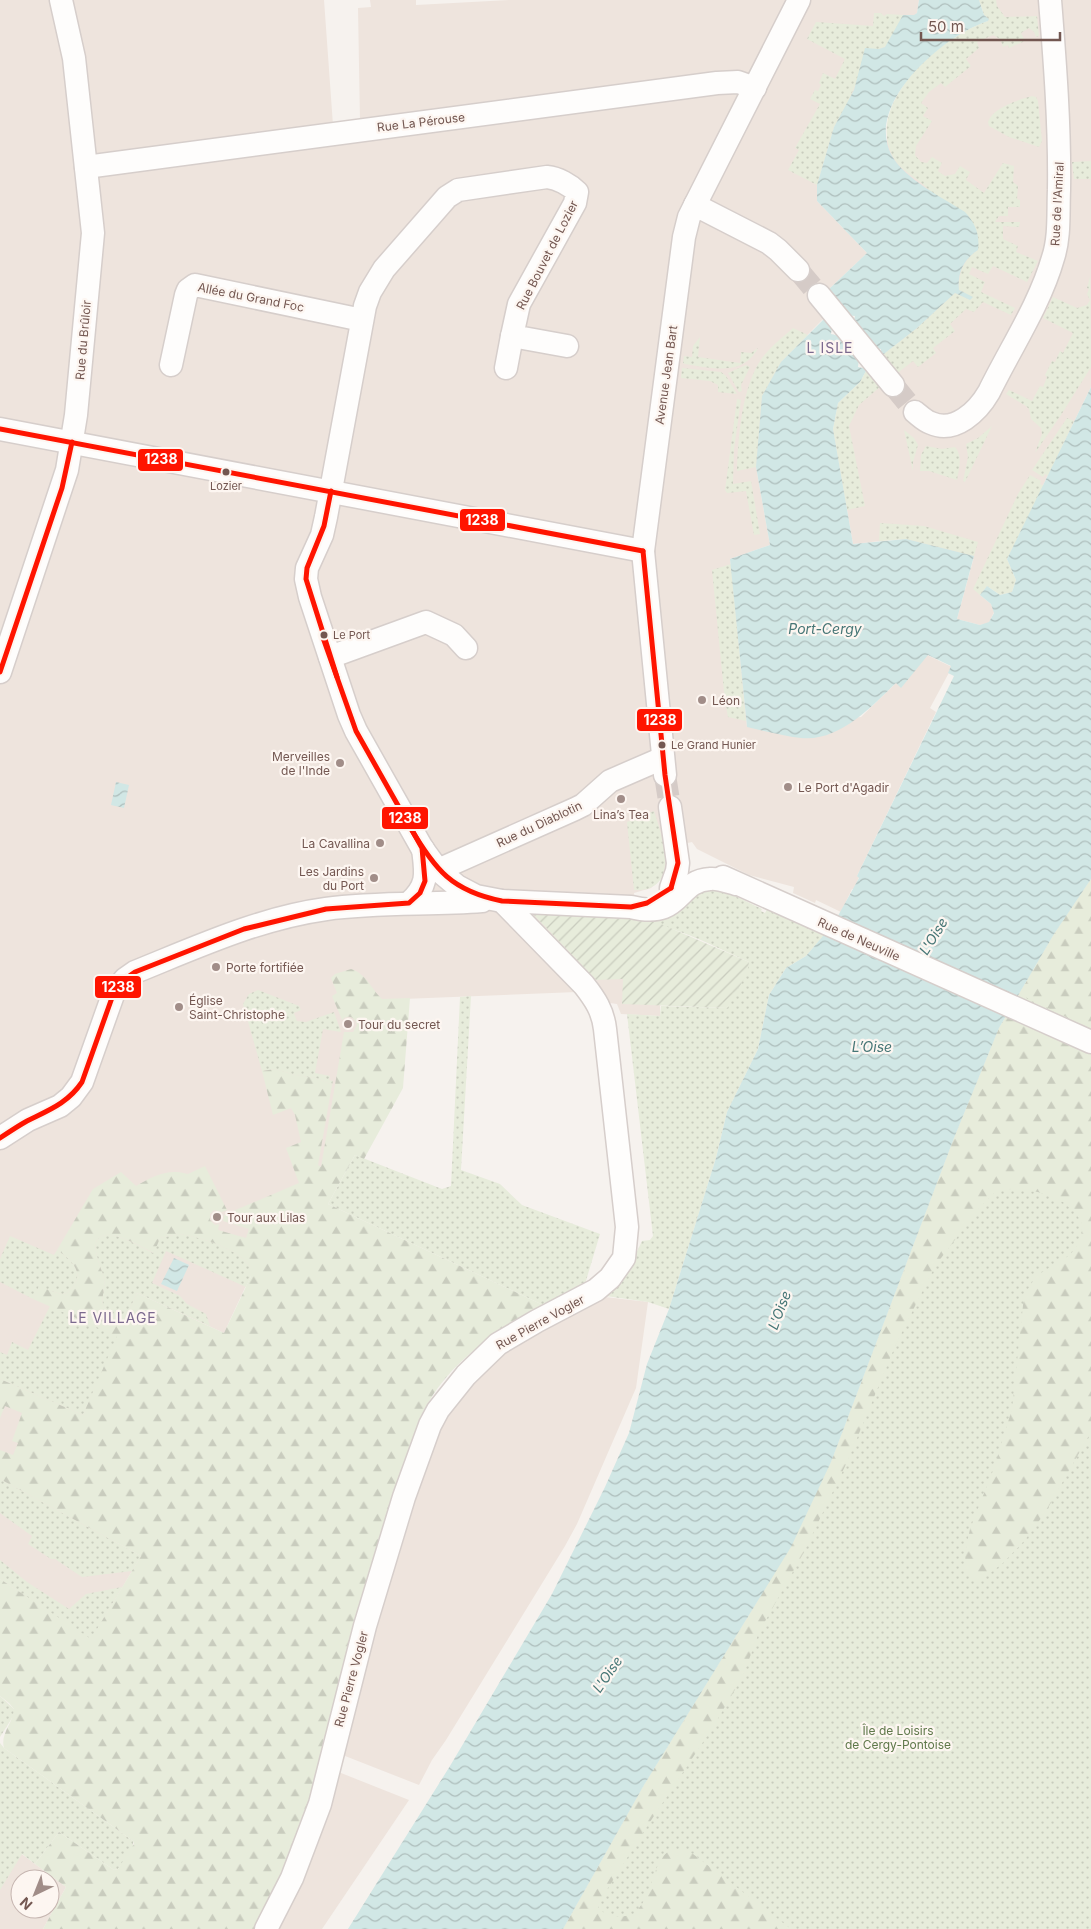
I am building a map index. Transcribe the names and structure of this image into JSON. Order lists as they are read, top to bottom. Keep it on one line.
{"streets":{"street":["Rue La Pérouse","Rue de l'Amiral","Rue Bouvet de Lozier","Allée du Grand Foc","Rue du Brûloir","Avenue Jean Bart","Rue du Diablotin","Rue de Neuville","Rue Pierre Vogler"]},"crossings":[["Rue La Pérouse","Rue du Brûloir"],["Rue La Pérouse","Avenue Jean Bart"],["Rue Bouvet de Lozier","Allée du Grand Foc"],["Rue Bouvet de Lozier","Rue de Neuville"],["Avenue Jean Bart","Rue du Diablotin"],["Rue du Diablotin","Rue de Neuville"],["Rue de Neuville","Rue Pierre Vogler"]],"districts":["L ISLE","LE VILLAGE"],"water":["Port-Cergy","L'Oise","L’Oise"],"parks":["Île de Loisirs de Cergy-Pontoise"],"places":["Lozier","Le Port","Léon","Le Grand Hunier","Merveilles de l'Inde","Le Port d'Agadir","Lina’s Tea","La Cavallina","Les Jardins du Port","Porte fortifiée","Église Saint-Christophe","Tour du secret","Tour aux Lilas"],"lines":["transit line 1238"],"scale_bar":"50 m","north":"bottom left"}
